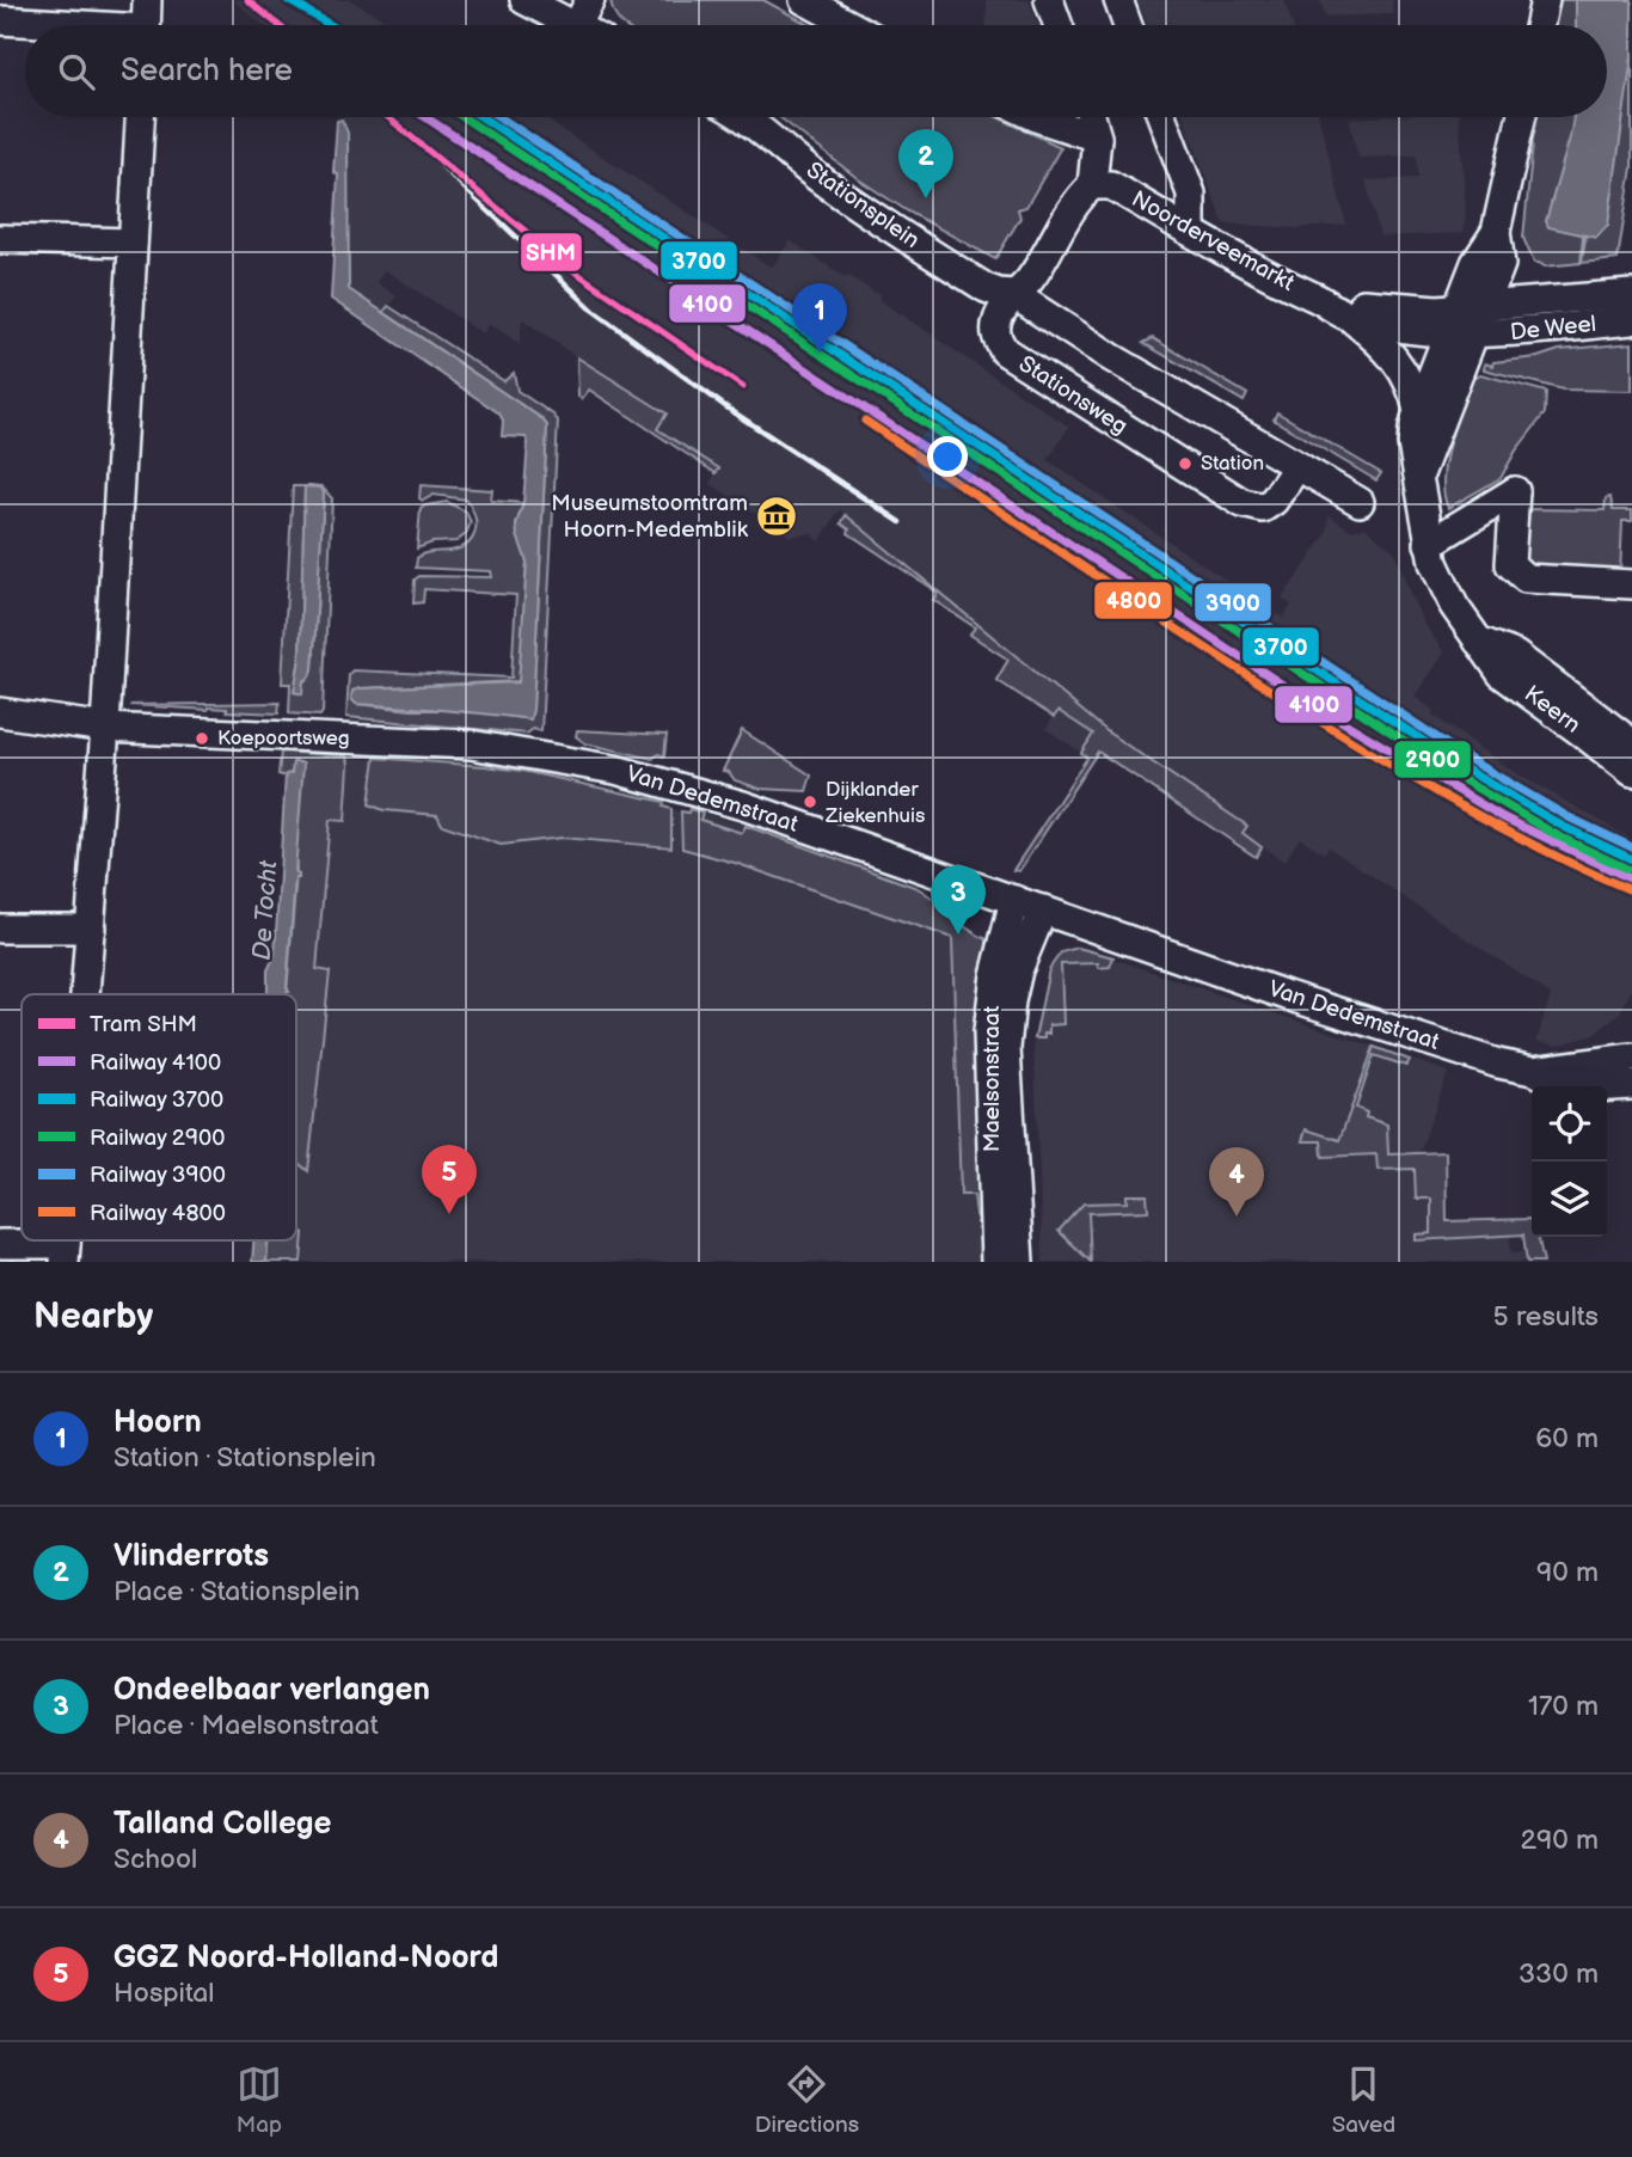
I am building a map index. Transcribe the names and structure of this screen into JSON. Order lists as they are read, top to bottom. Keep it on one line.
{"streets":{"street":["Stationsplein","Noorderveemarkt","De Weel","Stationsweg","Keern","Van Dedemstraat","Maelsonstraat"]},"crossings":[["Stationsplein","Stationsweg"],["Noorderveemarkt","De Weel"],["Noorderveemarkt","Keern"],["De Weel","Keern"],["Van Dedemstraat","Maelsonstraat"]],"water":["De Tocht"],"places":{"other":["Station","Koepoortsweg","Dijklander Ziekenhuis"],"museum":["Museumstoomtram Hoorn-Medemblik"]},"lines":["tram line SHM","rail line 3700","rail line 4100","rail line 2900","rail line 3900","rail line 4800"],"legend":["Tram SHM","Railway 4100","Railway 3700","Railway 2900","Railway 3900","Railway 4800"],"page":{"search":"Search here","pins":["2","1","3","5","4"],"heading":["Nearby","5 results"],"list":[{"mark":"1","name":"Hoorn","note":"Station · Stationsplein","value":"60 m"},{"mark":"2","name":"Vlinderrots","note":"Place · Stationsplein","value":"90 m"},{"mark":"3","name":"Ondeelbaar verlangen","note":"Place · Maelsonstraat","value":"170 m"},{"mark":"4","name":"Talland College","note":"School","value":"290 m"},{"mark":"5","name":"GGZ Noord-Holland-Noord","note":"Hospital","value":"330 m"}],"nav":["Map","Directions","Saved"]}}
